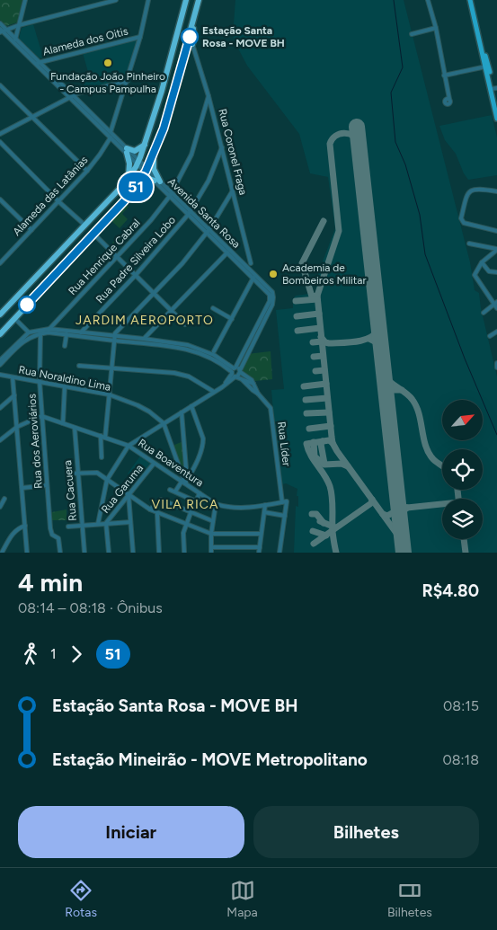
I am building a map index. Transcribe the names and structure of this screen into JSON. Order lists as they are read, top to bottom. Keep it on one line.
{"streets":{"street":["Alameda dos Oitis","Rua Coronel Fraga","Alameda das Latânias","Avenida Santa Rosa","Rua Henrique Cabral","Rua Padre Silveira Lobo","Rua Noraldino Lima","Rua dos Aeroviários","Rua Líder","Rua Boaventura","Rua Garuma","Rua Cacuera"]},"crossings":[["Alameda dos Oitis","Avenida Santa Rosa"],["Rua Coronel Fraga","Rua Henrique Cabral"],["Rua Coronel Fraga","Rua Padre Silveira Lobo"],["Alameda das Latânias","Avenida Santa Rosa"],["Avenida Santa Rosa","Rua Henrique Cabral"],["Avenida Santa Rosa","Rua Padre Silveira Lobo"],["Avenida Santa Rosa","Rua Líder"],["Rua Noraldino Lima","Rua dos Aeroviários"],["Rua dos Aeroviários","Rua Boaventura"],["Rua Líder","Rua Boaventura"],["Rua Boaventura","Rua Garuma"],["Rua Boaventura","Rua Cacuera"]],"districts":["JARDIM AEROPORTO","VILA RICA"],"places":["Estação Santa Rosa - MOVE BH","Fundação João Pinheiro - Campus Pampulha","Academia de Bombeiros Militar"],"lines":["bus line 51"],"north":"top right","page":{"on_map":"51","heading":["4 min","08:14 – 08:18 · Ônibus","R$4.80"],"legs":["1","51"],"list":[{"name":"Estação Santa Rosa - MOVE BH","value":"08:15"},{"name":"Estação Mineirão - MOVE Metropolitano","value":"08:18"}],"buttons":["Iniciar","Bilhetes"],"tabs":["Rotas","Mapa","Bilhetes"]}}
